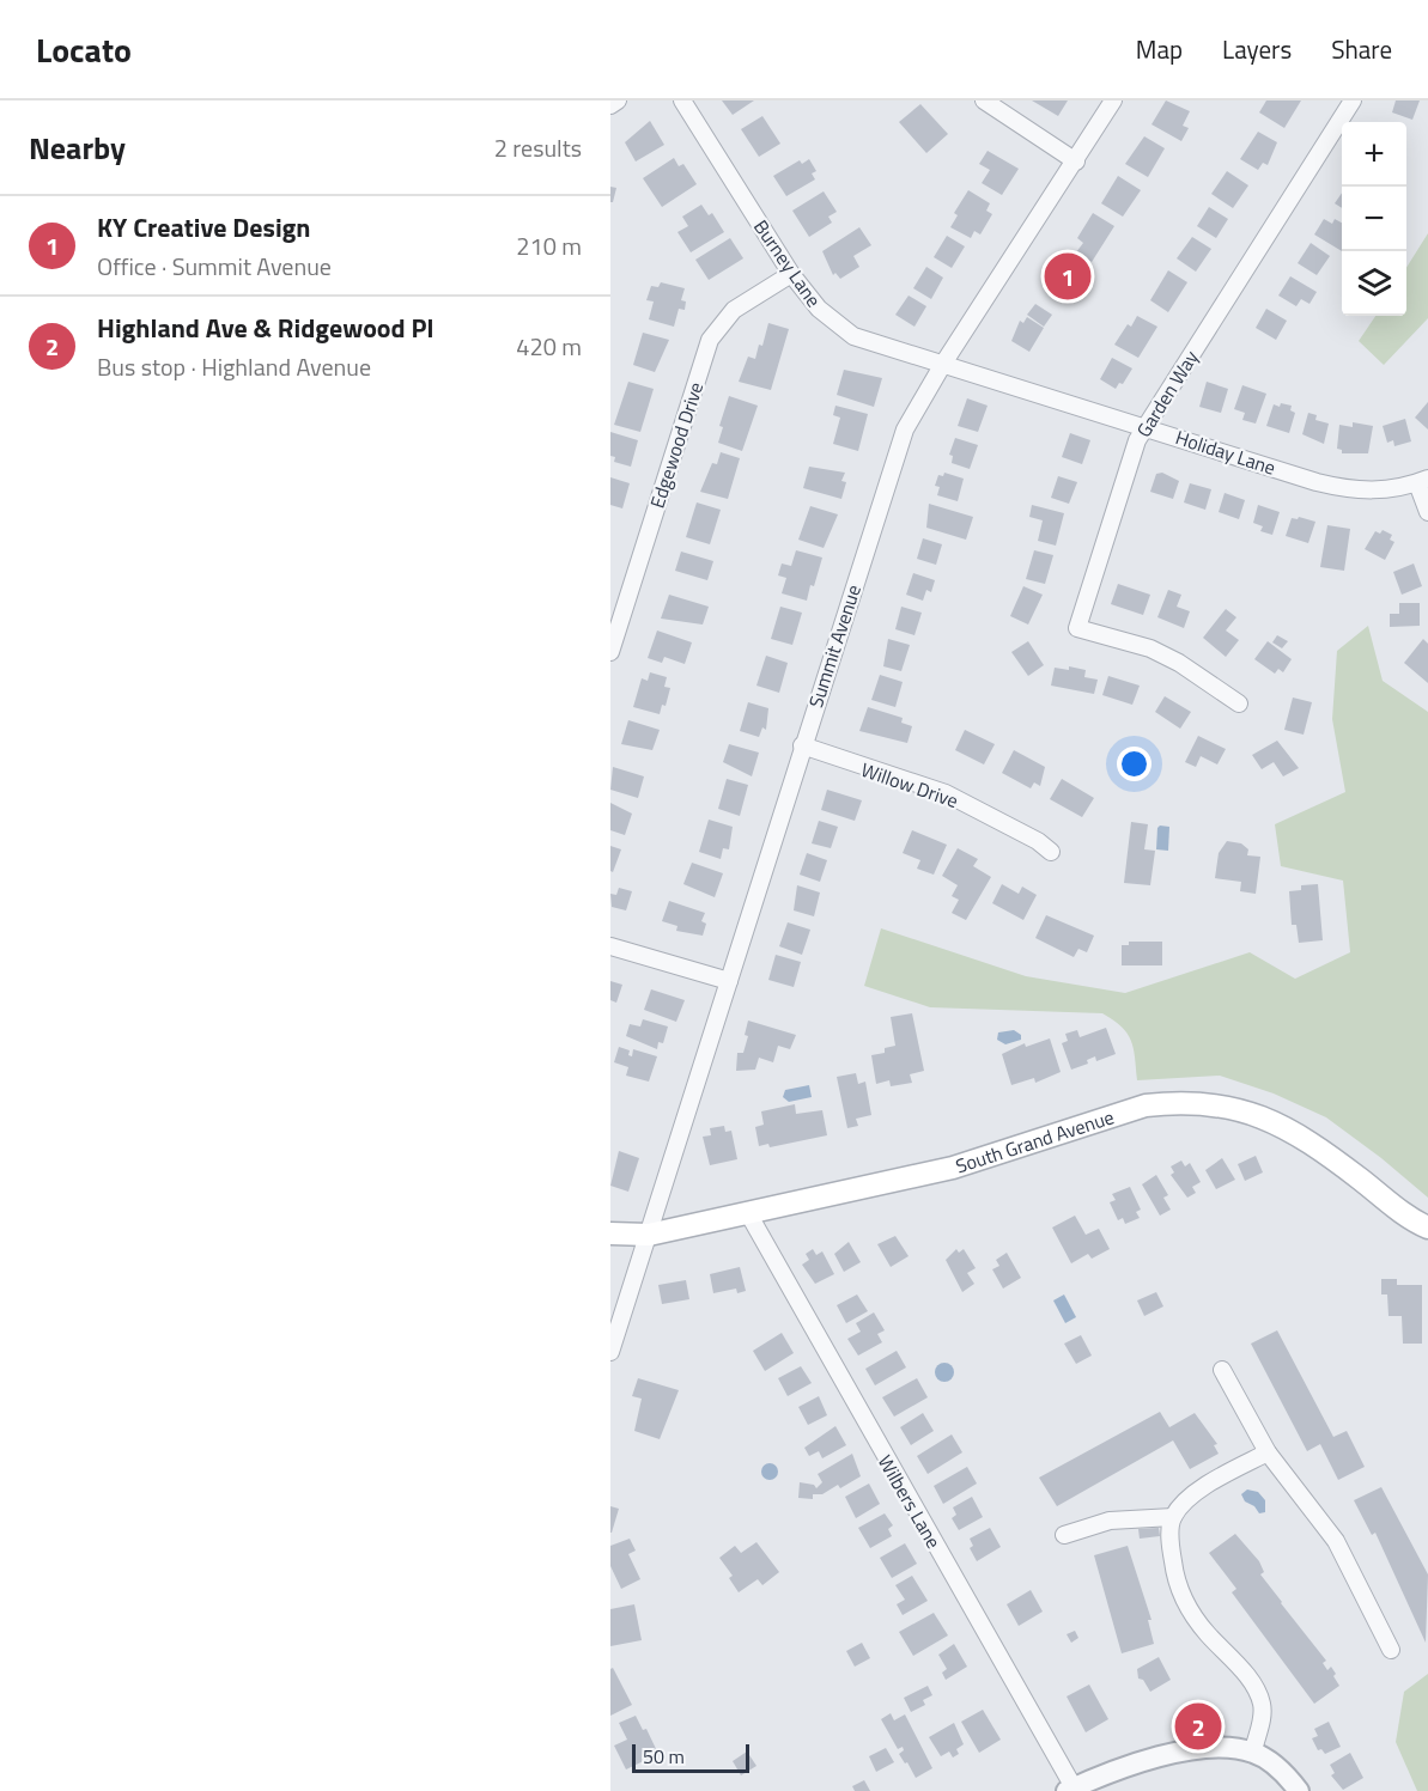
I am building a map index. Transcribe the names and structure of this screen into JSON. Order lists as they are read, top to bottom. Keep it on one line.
{"streets":{"main road":["South Grand Avenue"],"street":["Burney Lane","Garden Way","Edgewood Drive","Holiday Lane","Summit Avenue","Willow Drive","Wilbers Lane"]},"crossings":[["Burney Lane","Edgewood Drive"],["Burney Lane","Holiday Lane"],["Burney Lane","Summit Avenue"],["Garden Way","Holiday Lane"],["Holiday Lane","Summit Avenue"],["Summit Avenue","Willow Drive"],["Summit Avenue","South Grand Avenue"],["South Grand Avenue","Wilbers Lane"]],"scale_bar":"50 m","page":{"header":"Locato","nav":["Map","Layers","Share"],"heading":["Nearby","2 results"],"map_buttons":["+","−"],"list":[{"mark":"1","name":"KY Creative Design","note":"Office · Summit Avenue","value":"210 m"},{"mark":"2","name":"Highland Ave & Ridgewood Pl","note":"Bus stop · Highland Avenue","value":"420 m"}],"pins":["1","2"],"scale":"50 m"}}
